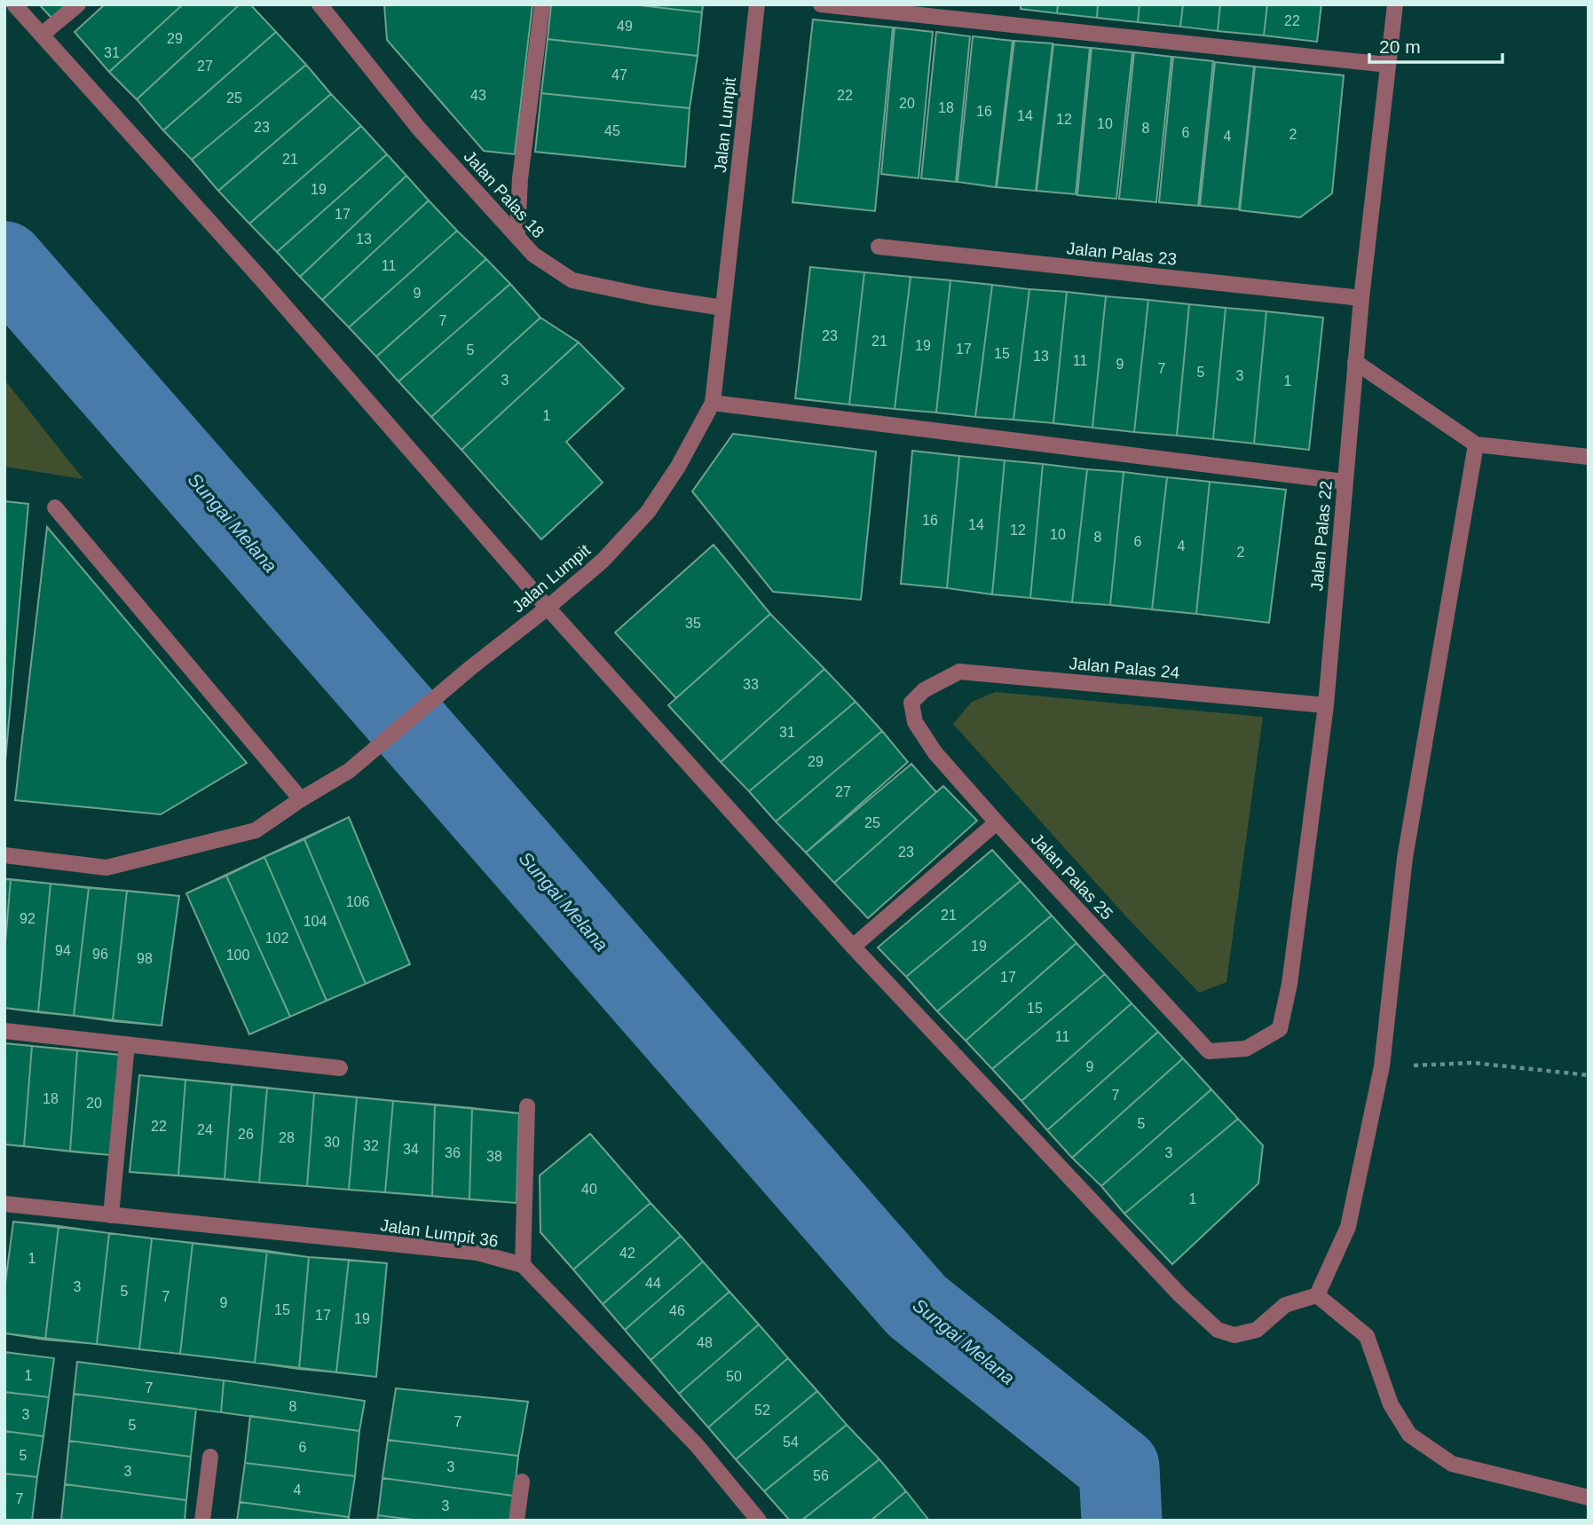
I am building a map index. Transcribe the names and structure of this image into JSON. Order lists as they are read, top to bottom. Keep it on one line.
{"streets":{"street":["Jalan Lumpit","Jalan Palas 18","Jalan Palas 23","Jalan Palas 22","Jalan Palas 24","Jalan Palas 25","Jalan Lumpit 36"]},"crossings":[["Jalan Lumpit","Jalan Palas 18"],["Jalan Palas 23","Jalan Palas 22"],["Jalan Palas 22","Jalan Palas 24"],["Jalan Palas 22","Jalan Palas 25"],["Jalan Palas 24","Jalan Palas 25"]],"water":["Sungai Melana"],"house_numbers":["22","49","29","31","27","47","43","22","25","20","18","16","14","12","10","23","8","45","6","2","4","21","19","17","13","11","9","7","23","21","19","17","5","15","13","11","9","7","5","3","3","1","1","16","14","12","10","8","6","4","2","35","33","31","29","27","25","23","106","21","92","104","102","19","94","96","100","98","17","15","11","9","7","18","20","5","22","24","26","28","30","32","34","36","3","38","40","1","42","1","44","3","5","7","9","15","46","17","19","48","1","50","7","8","52","3","7","5","54","6","5","3","3","56","4","7","3"],"scale_bar":"20 m"}
